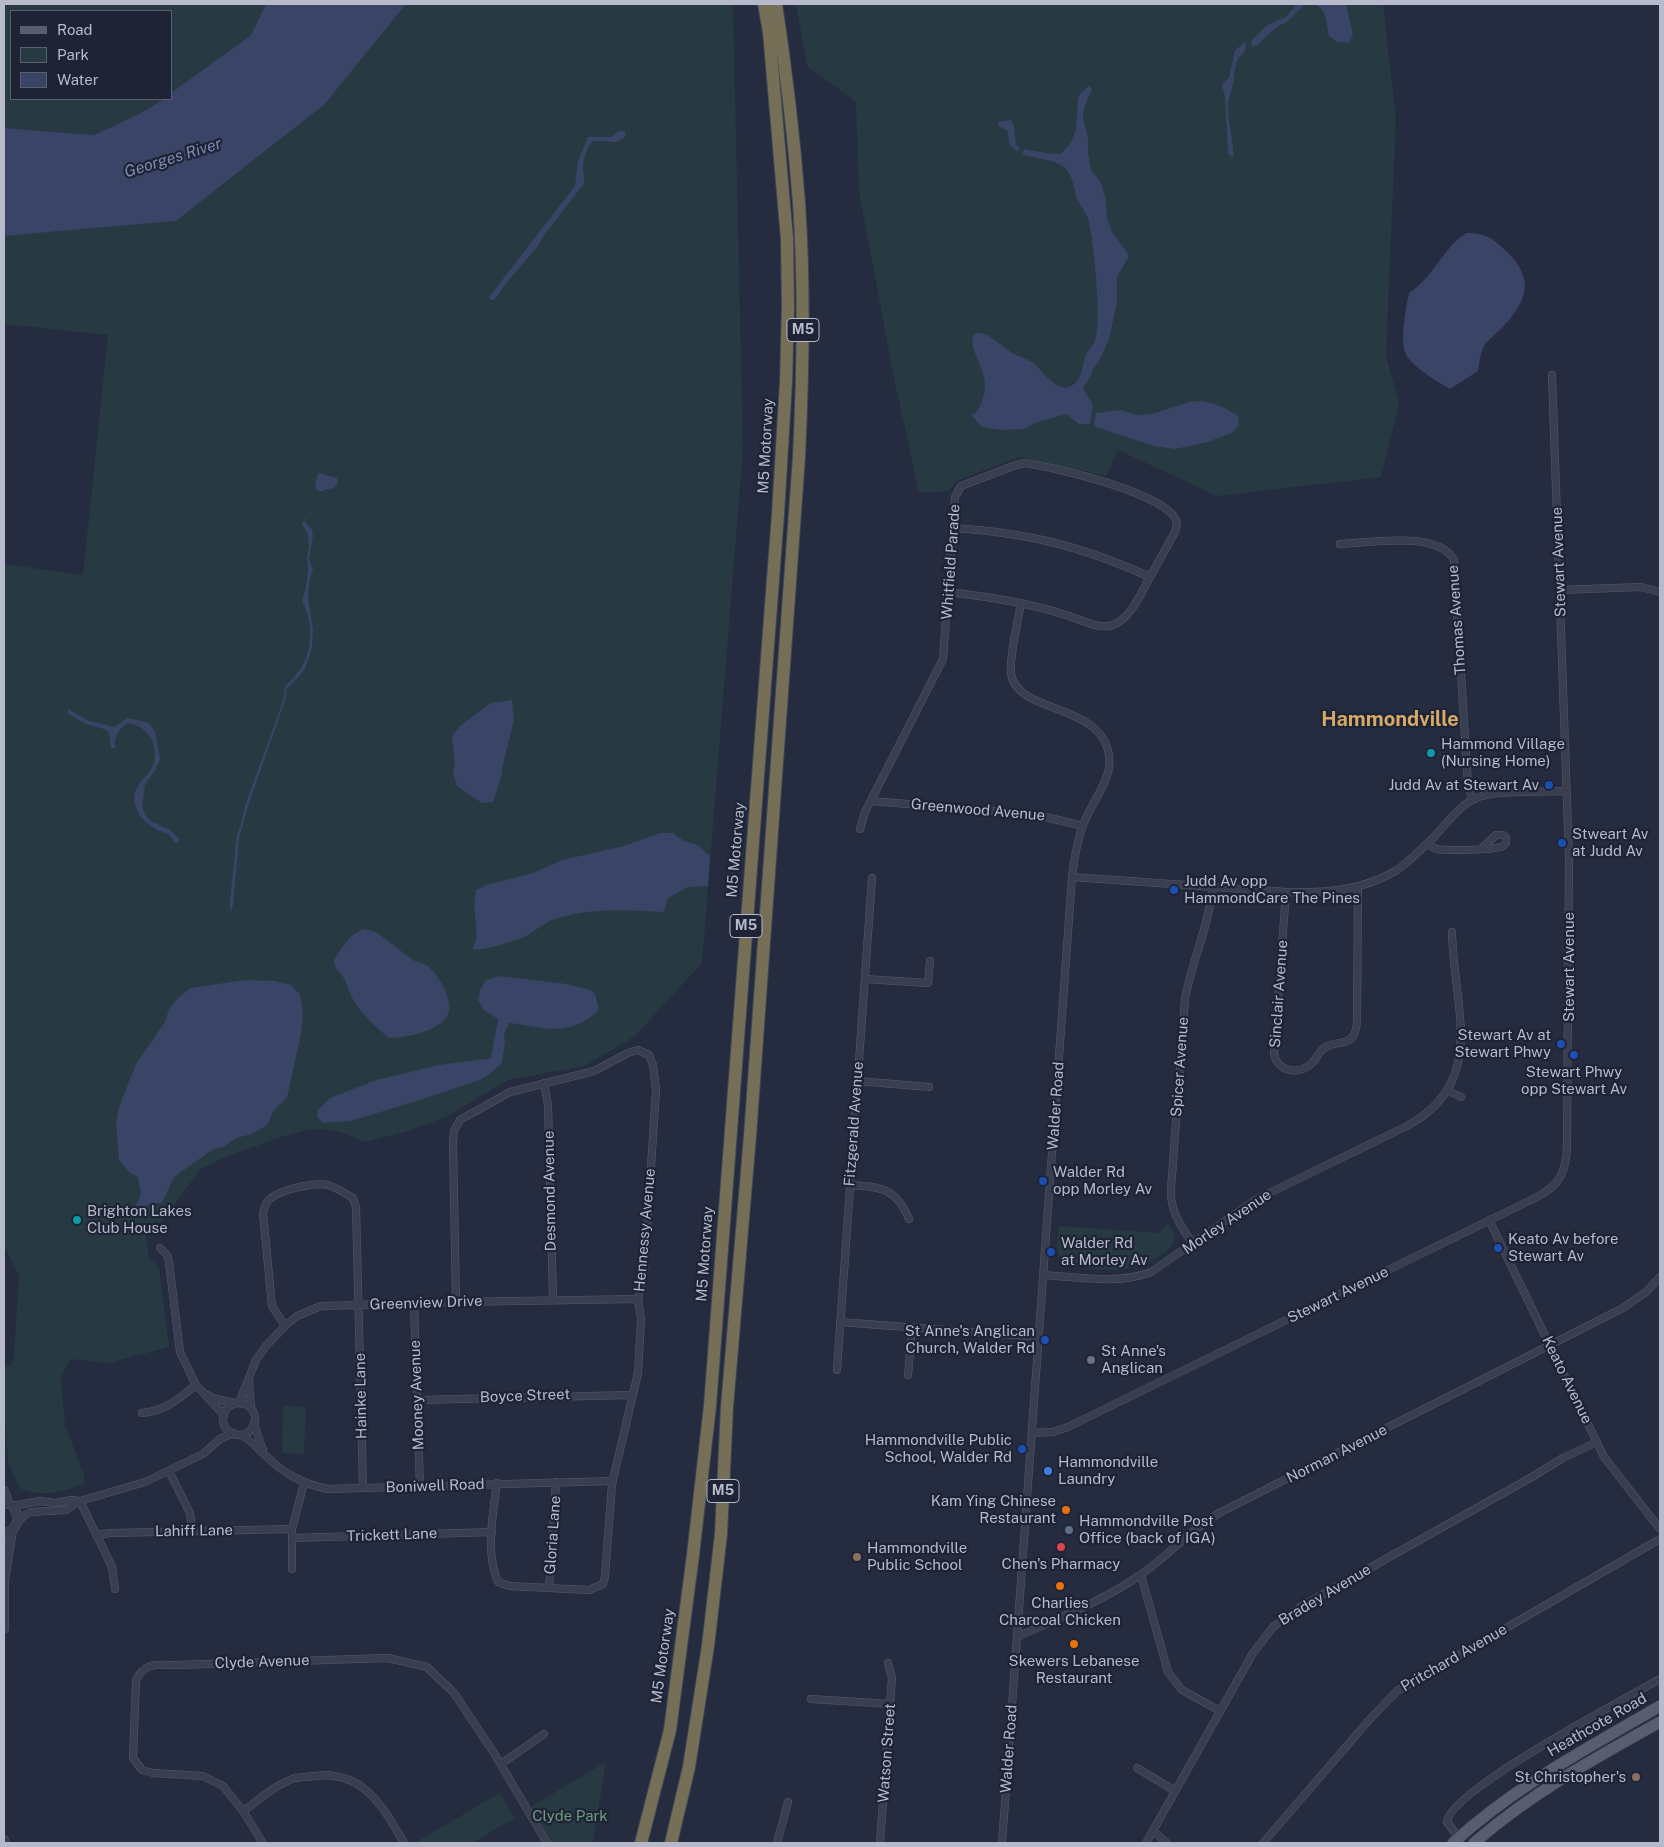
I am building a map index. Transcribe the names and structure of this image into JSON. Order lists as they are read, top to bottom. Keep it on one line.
{"streets":{"highway":["M5","M5 Motorway"],"main road":["Heathcote Road"],"street":["Whitfield Parade","Stewart Avenue","Thomas Avenue","Greenwood Avenue","Sinclair Avenue","Spicer Avenue","Walder Road","Fitzgerald Avenue","Desmond Avenue","Morley Avenue","Hennessy Avenue","Greenview Drive","Keato Avenue","Mooney Avenue","Hainke Lane","Boyce Street","Norman Avenue","Boniwell Road","Lahiff Lane","Trickett Lane","Gloria Lane","Bradey Avenue","Pritchard Avenue","Clyde Avenue","Watson Street"]},"crossings":[["Whitfield Parade","Greenwood Avenue"],["Stewart Avenue","Walder Road"],["Stewart Avenue","Keato Avenue"],["Greenwood Avenue","Walder Road"],["Spicer Avenue","Morley Avenue"],["Walder Road","Morley Avenue"],["Walder Road","Norman Avenue"],["Desmond Avenue","Hennessy Avenue"],["Desmond Avenue","Greenview Drive"],["Hennessy Avenue","Greenview Drive"],["Hennessy Avenue","Boyce Street"],["Hennessy Avenue","Boniwell Road"],["Hennessy Avenue","Trickett Lane"],["Hennessy Avenue","Gloria Lane"],["Greenview Drive","Mooney Avenue"],["Greenview Drive","Hainke Lane"],["Greenview Drive","Boniwell Road"],["Keato Avenue","Norman Avenue"],["Keato Avenue","Bradey Avenue"],["Mooney Avenue","Boyce Street"],["Mooney Avenue","Boniwell Road"],["Hainke Lane","Boniwell Road"],["Boniwell Road","Gloria Lane"]],"districts":["Hammondville"],"water":["Georges River"],"parks":["Clyde Park"],"places":["Hammond Village (Nursing Home)","Judd Av at Stewart Av","Stweart Av at Judd Av","Judd Av opp HammondCare The Pines","Stewart Av at Stewart Phwy","Stewart Phwy opp Stewart Av","Walder Rd opp Morley Av","Brighton Lakes Club House","Keato Av before Stewart Av","Walder Rd at Morley Av","St Anne's Anglican Church, Walder Rd","St Anne's Anglican","Hammondville Public School, Walder Rd","Hammondville Laundry","Kam Ying Chinese Restaurant","Hammondville Post Office (back of IGA)","Chen's Pharmacy","Hammondville Public School","Charlies Charcoal Chicken","Skewers Lebanese Restaurant","St Christopher's"],"legend":["Road","Park","Water"]}
